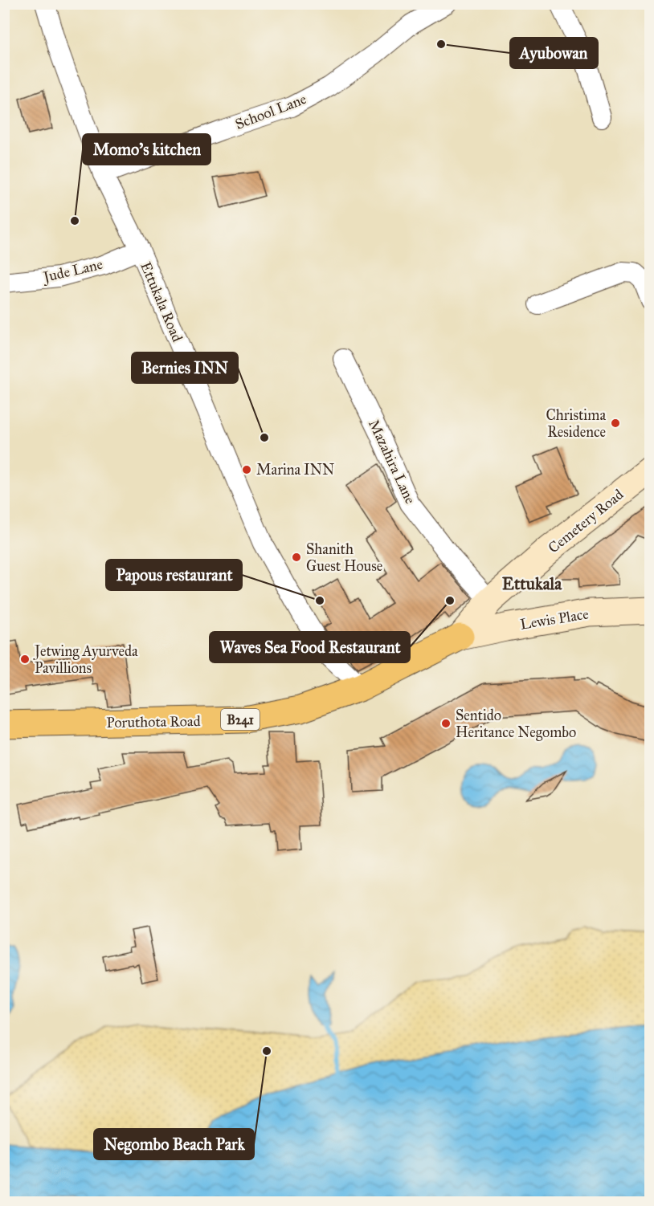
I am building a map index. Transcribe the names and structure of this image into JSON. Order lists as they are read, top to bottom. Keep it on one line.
{"streets":{"main road":["B241","Poruthota Road"],"street":["School Lane","Jude Lane","Ettukala Road","Mazahira Lane","Cemetery Road","Lewis Place"]},"crossings":[["School Lane","Ettukala Road"],["Jude Lane","Ettukala Road"],["Ettukala Road","Poruthota Road"],["Mazahira Lane","Cemetery Road"],["Cemetery Road","Lewis Place"],["Cemetery Road","Poruthota Road"],["Lewis Place","Poruthota Road"]],"districts":["Ettukala"],"places":["Ayubowan","Momo's kitchen","Christima Residence","Bernies INN","Marina INN","Shanith Guest House","Papous restaurant","Waves Sea Food Restaurant","Jetwing Ayurveda Pavillions","Sentido Heritance Negombo","Negombo Beach Park"]}
